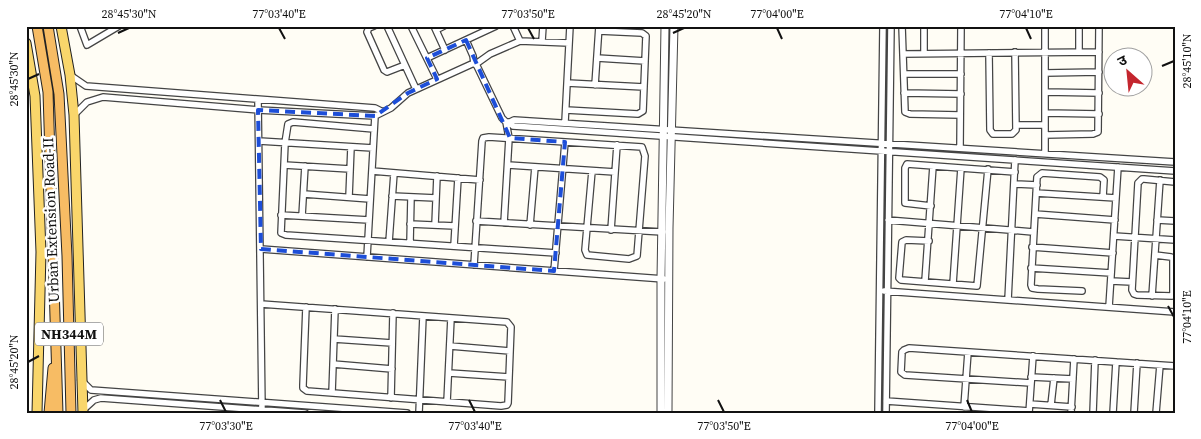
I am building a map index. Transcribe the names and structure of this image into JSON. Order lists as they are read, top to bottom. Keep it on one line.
{"streets":{"highway":["Urban Extension Road-II","NH344M"]},"north":"top left","coordinates":["28°45'30\"N","77°03'40\"E","77°03'50\"E","28°45'20\"N","77°04'00\"E","77°04'10\"E","28°45'10\"N","77°03'30\"E"]}
